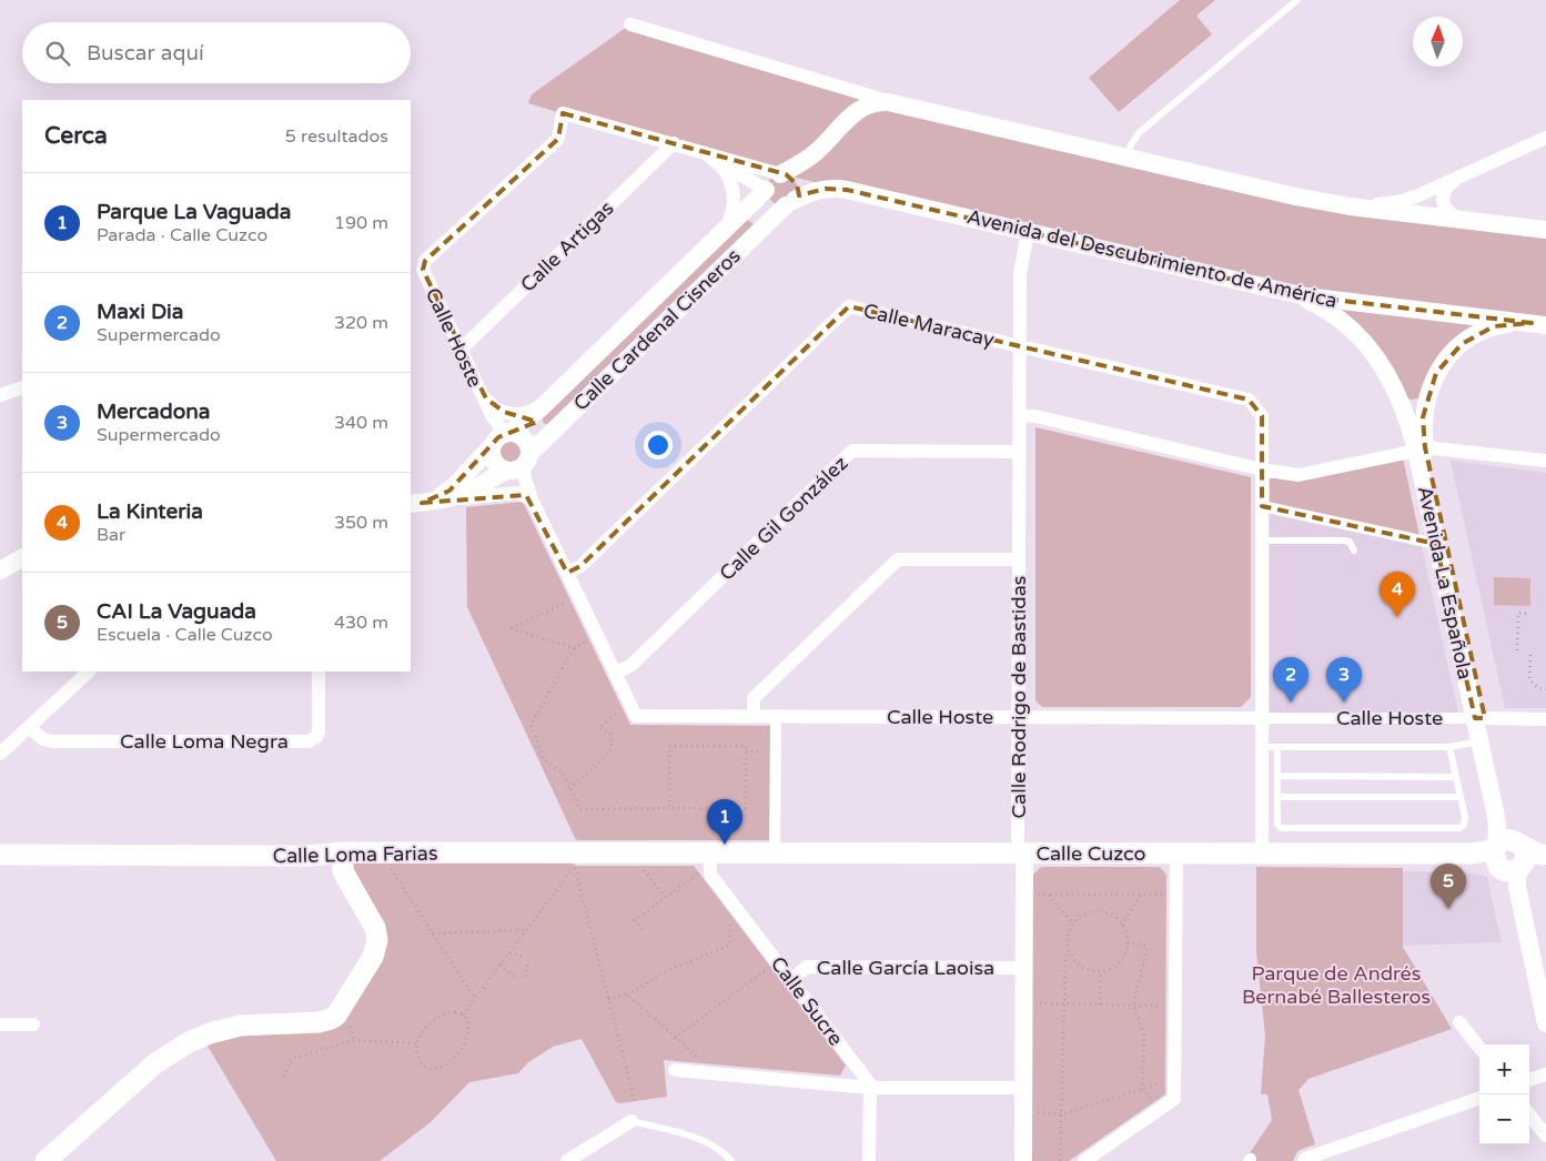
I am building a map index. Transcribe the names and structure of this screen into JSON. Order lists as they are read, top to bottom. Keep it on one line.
{"streets":{"main road":["Calle Cuzco","Calle Loma Farias"],"street":["Calle Artigas","Avenida del Descubrimiento de América","Calle Maracay","Calle Cardenal Cisneros","Calle Hoste","Calle Gil González","Avenida La Española","Calle Rodrigo de Bastidas","Calle Loma Negra","Calle García Laoisa","Calle Sucre"]},"crossings":[["Calle Artigas","Calle Hoste"],["Avenida del Descubrimiento de América","Calle Cardenal Cisneros"],["Avenida del Descubrimiento de América","Avenida La Española"],["Avenida del Descubrimiento de América","Calle Rodrigo de Bastidas"],["Calle Maracay","Calle Hoste"],["Calle Maracay","Calle Rodrigo de Bastidas"],["Calle Maracay","Calle Cuzco"],["Calle Cardenal Cisneros","Calle Hoste"],["Calle Hoste","Calle Gil González"],["Calle Hoste","Avenida La Española"],["Calle Hoste","Calle Rodrigo de Bastidas"],["Calle Gil González","Calle Rodrigo de Bastidas"],["Avenida La Española","Calle Cuzco"],["Calle Rodrigo de Bastidas","Calle Cuzco"],["Calle Rodrigo de Bastidas","Calle García Laoisa"],["Calle Cuzco","Calle Loma Farias"],["Calle Cuzco","Calle Sucre"],["Calle Loma Farias","Calle Sucre"],["Calle García Laoisa","Calle Sucre"]],"parks":["Parque de Andrés Bernabé Ballesteros"],"north":"top","page":{"search":"Buscar aquí","heading":["Cerca","5 resultados"],"list":[{"mark":"1","name":"Parque La Vaguada","note":"Parada · Calle Cuzco","value":"190 m"},{"mark":"2","name":"Maxi Dia","note":"Supermercado","value":"320 m"},{"mark":"3","name":"Mercadona","note":"Supermercado","value":"340 m"},{"mark":"4","name":"La Kinteria","note":"Bar","value":"350 m"},{"mark":"5","name":"CAI La Vaguada","note":"Escuela · Calle Cuzco","value":"430 m"}],"pins":["4","2","3","1","5"],"map_buttons":["+","−"]}}
